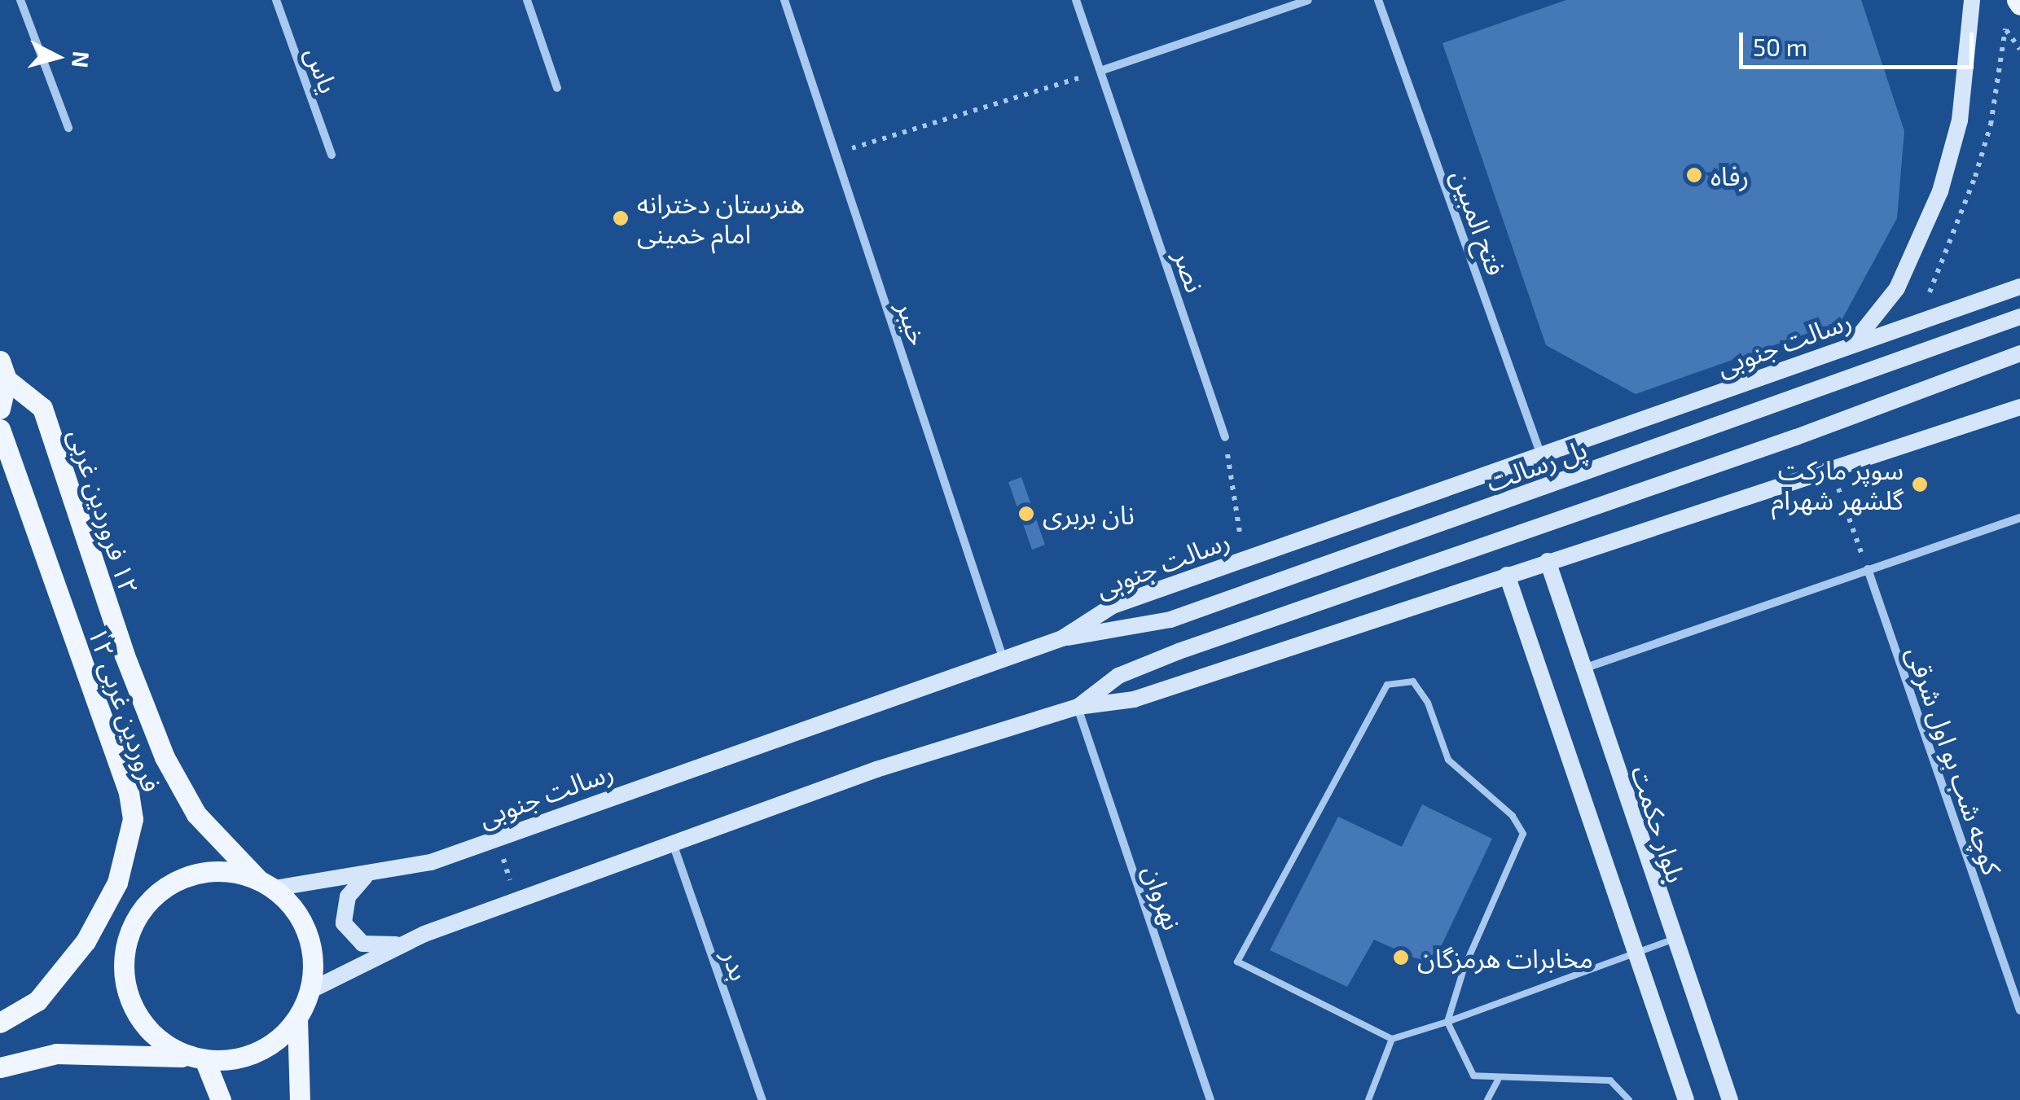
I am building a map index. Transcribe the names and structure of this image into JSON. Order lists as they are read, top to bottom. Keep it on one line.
{"streets":{"main road":["رسالت جنوبی","پل رسالت","١٢ فروردین غربى","۱۲ فروردین غربی","بلوار حکمت"],"street":["یاس","فتح المبین","نصر","خیبر","کوچه شب بو اول شرقی","نهروان","بدر"]},"crossings":[["فتح المبین","رسالت جنوبی"],["خیبر","رسالت جنوبی"],["رسالت جنوبی","پل رسالت"],["رسالت جنوبی","۱۲ فروردین غربی"],["١٢ فروردین غربى","۱۲ فروردین غربی"]],"places":["رفاه","هنرستان دخترانه امام خمینی","سوپر مارکت گلشهر شهرام","نان بربری","مخابرات هرمزگان"],"scale_bar":"50 m","north":"right"}
